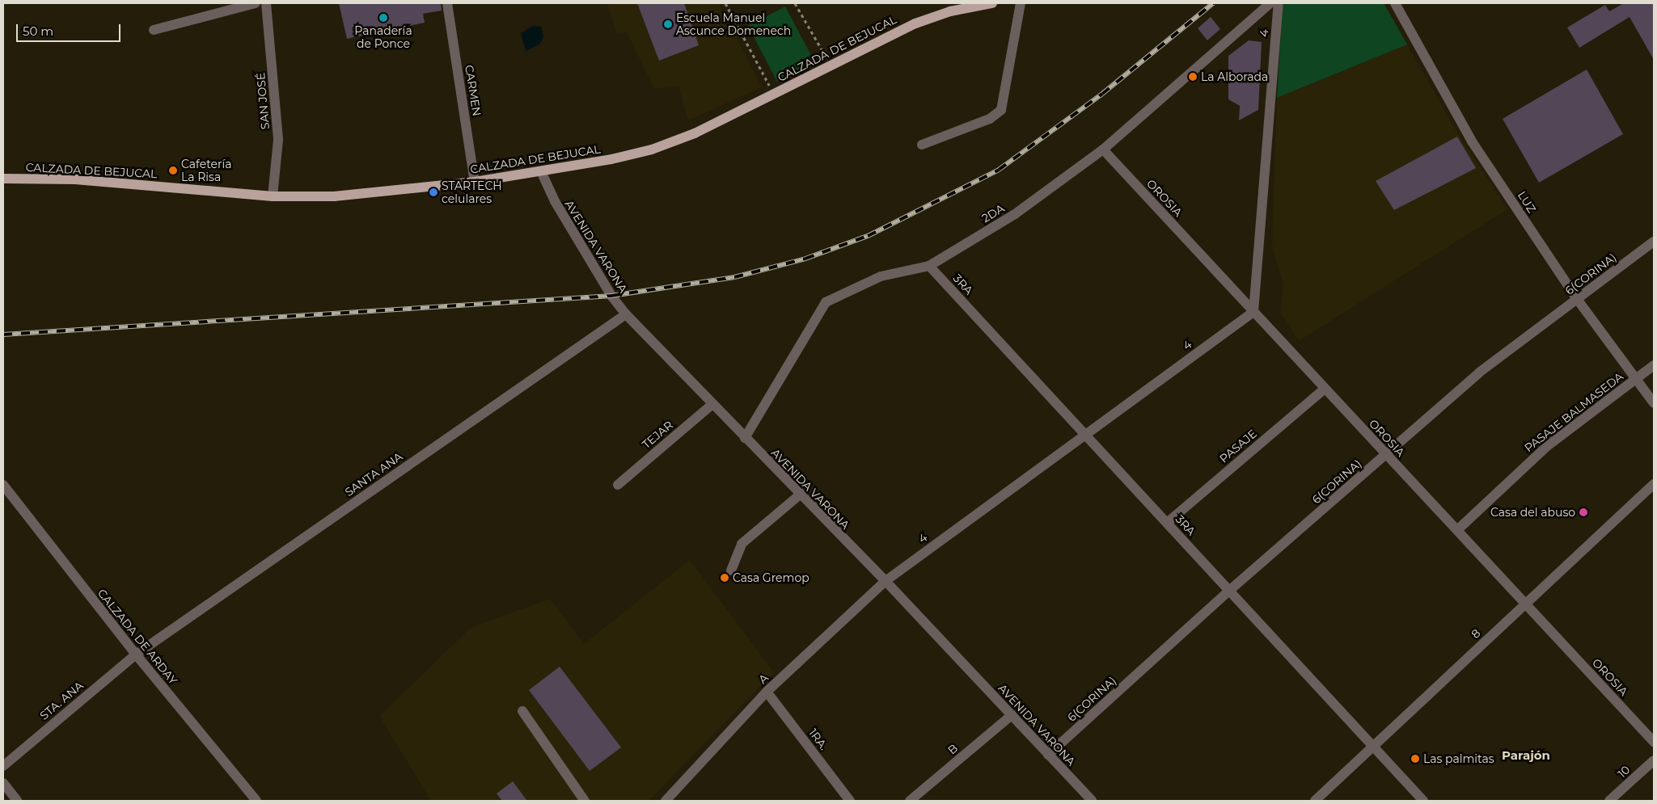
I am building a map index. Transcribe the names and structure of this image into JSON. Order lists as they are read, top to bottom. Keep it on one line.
{"streets":{"main road":["CALZADA DE BEJUCAL"],"street":["4","CARMEN","SAN JOSÉ","OROSIA","LUZ","2DA","AVENIDA VARONA","6(CORINA)","3RA","PASAJE BALMASEDA","TEJAR","PASAJE","SANTA ANA","8","CALZADA DE ARDAY","A","STA. ANA","1RA.","B","10"]},"crossings":[["4","OROSIA"],["4","AVENIDA VARONA"],["4","3RA"],["4","A"],["CALZADA DE BEJUCAL","CARMEN"],["CALZADA DE BEJUCAL","SAN JOSÉ"],["CALZADA DE BEJUCAL","AVENIDA VARONA"],["OROSIA","2DA"],["OROSIA","6(CORINA)"],["OROSIA","PASAJE BALMASEDA"],["OROSIA","PASAJE"],["OROSIA","8"],["LUZ","6(CORINA)"],["LUZ","PASAJE BALMASEDA"],["2DA","AVENIDA VARONA"],["2DA","3RA"],["AVENIDA VARONA","6(CORINA)"],["AVENIDA VARONA","TEJAR"],["AVENIDA VARONA","SANTA ANA"],["AVENIDA VARONA","A"],["AVENIDA VARONA","B"],["6(CORINA)","3RA"],["3RA","PASAJE"],["3RA","8"],["SANTA ANA","CALZADA DE ARDAY"],["SANTA ANA","STA. ANA"],["CALZADA DE ARDAY","STA. ANA"],["A","1RA."]],"districts":["Parajón"],"places":["Panadería de Ponce","Escuela Manuel Ascunce Domenech","La Alborada","Cafetería La Risa","STARTECH celulares","Casa del abuso","Casa Gremop","Las palmitas"],"scale_bar":"50 m"}
